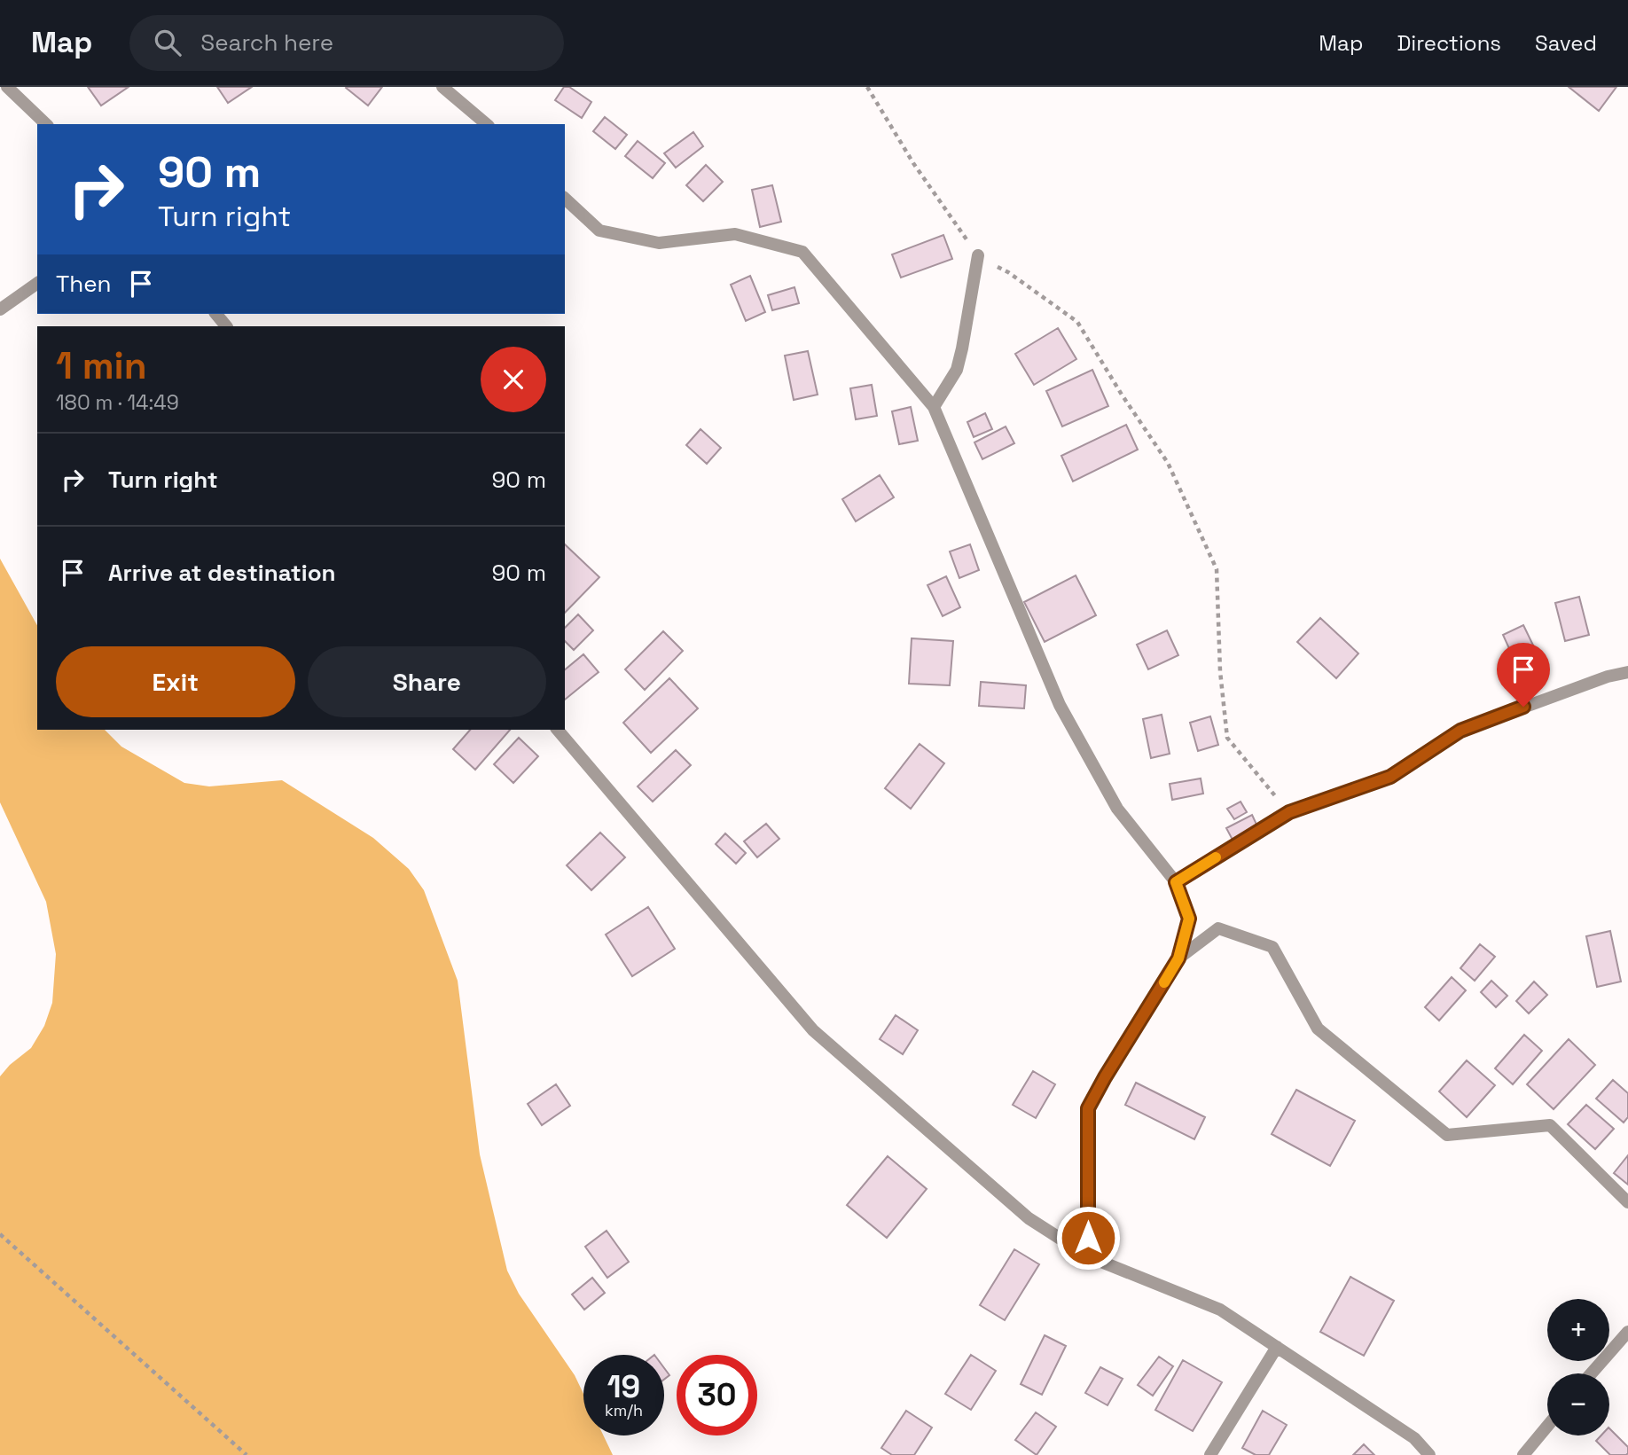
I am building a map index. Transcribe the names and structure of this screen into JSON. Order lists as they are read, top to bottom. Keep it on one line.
{"page":{"header":"Map","search":"Search here","nav":["Map","Directions","Saved"],"turn":["90 m","Turn right"],"then":"Then","heading":["1 min","180 m · 14:49"],"list":[{"name":"Turn right","value":"90 m"},{"name":"Arrive at destination","value":"90 m"}],"buttons":["Exit","Share"],"map_buttons":["+","−"],"speed":"19 km/h","limit":"30"}}
